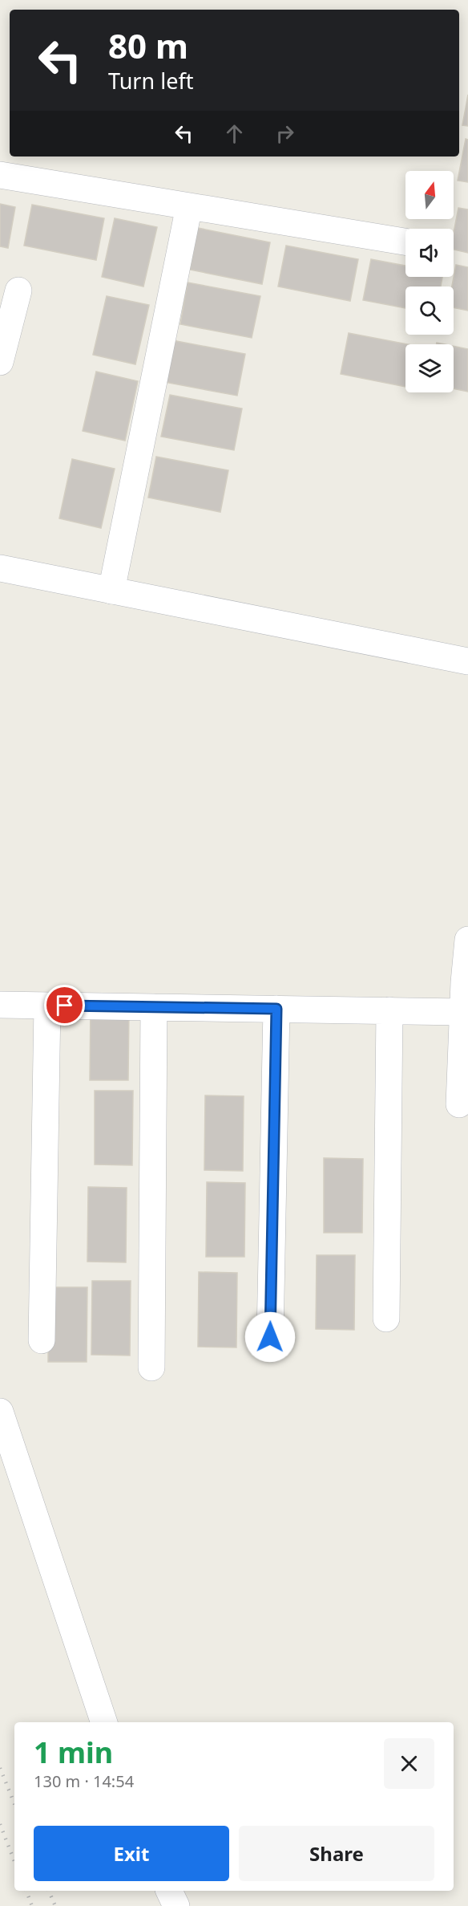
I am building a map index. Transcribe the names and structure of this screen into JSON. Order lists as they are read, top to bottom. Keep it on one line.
{"north":"top","page":{"turn":["80 m","Turn left"],"heading":["1 min","130 m · 14:54"],"buttons":["Exit","Share"]}}
